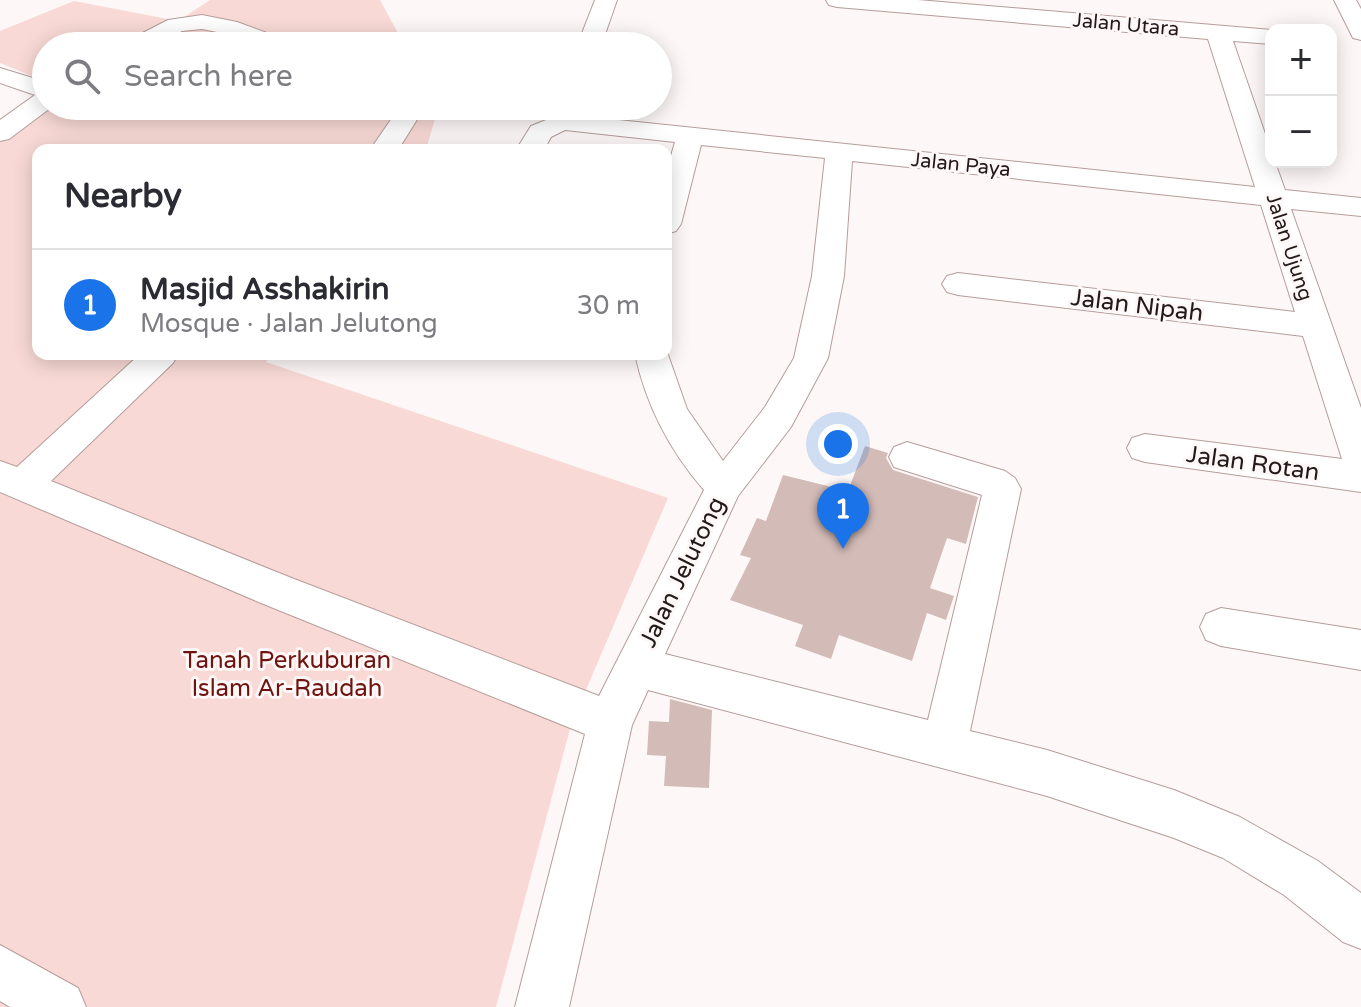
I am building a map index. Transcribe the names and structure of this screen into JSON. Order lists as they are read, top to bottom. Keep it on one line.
{"streets":{"street":["Jalan Utara","Jalan Paya","Jalan Ujung","Jalan Nipah","Jalan Rotan","Jalan Jelutong"]},"crossings":[["Jalan Utara","Jalan Ujung"],["Jalan Paya","Jalan Ujung"],["Jalan Paya","Jalan Jelutong"],["Jalan Ujung","Jalan Nipah"]],"parks":["Tanah Perkuburan Islam Ar-Raudah"],"page":{"map_buttons":["+","−"],"search":"Search here","heading":"Nearby","list":[{"mark":"1","name":"Masjid Asshakirin","note":"Mosque · Jalan Jelutong","value":"30 m"}],"pins":"1"}}
